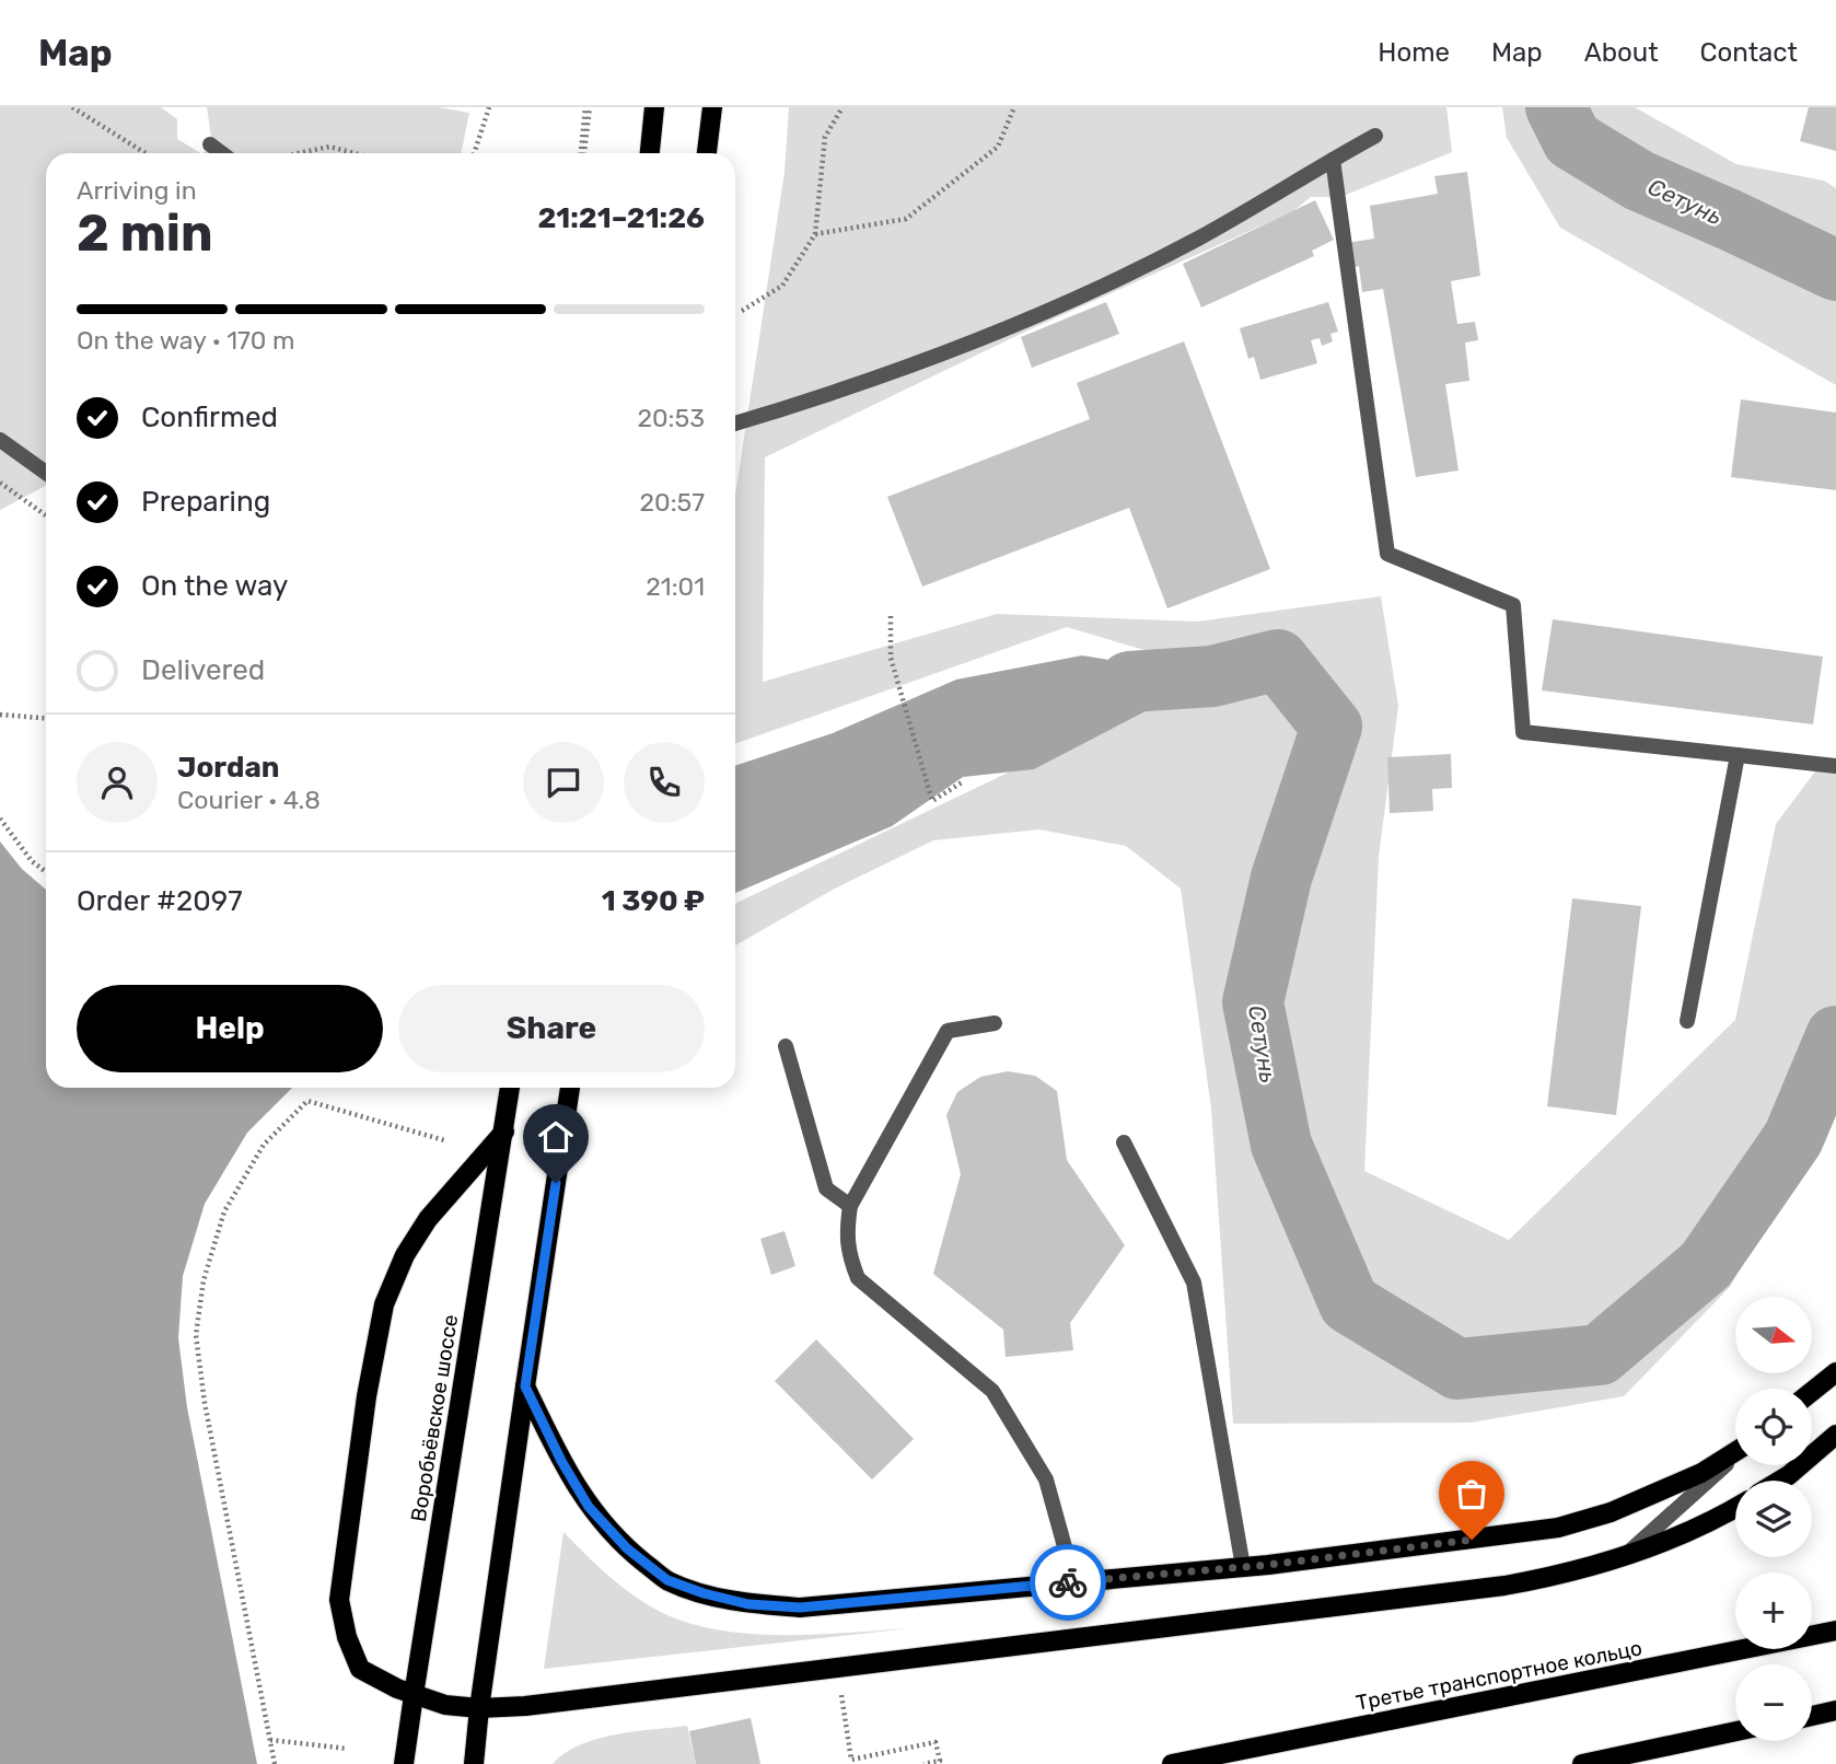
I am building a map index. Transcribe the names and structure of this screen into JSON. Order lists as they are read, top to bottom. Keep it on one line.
{"streets":{"main road":["Воробьёвское шоссе","Третье транспортное кольцо"]},"water":["Сетунь"],"north":"right","page":{"header":"Map","nav":["Home","Map","About","Contact"],"heading":["2 min","Arriving in","21:21–21:26"],"panel":["Jordan","Courier · 4.8","Order #2097","1 390 ₽"],"bar":"On the way · 170 m","list":[["Confirmed","20:53"],["Preparing","20:57"],["On the way","21:01"],"Delivered"],"buttons":["Help","Share"],"map_buttons":["+","−"]}}
